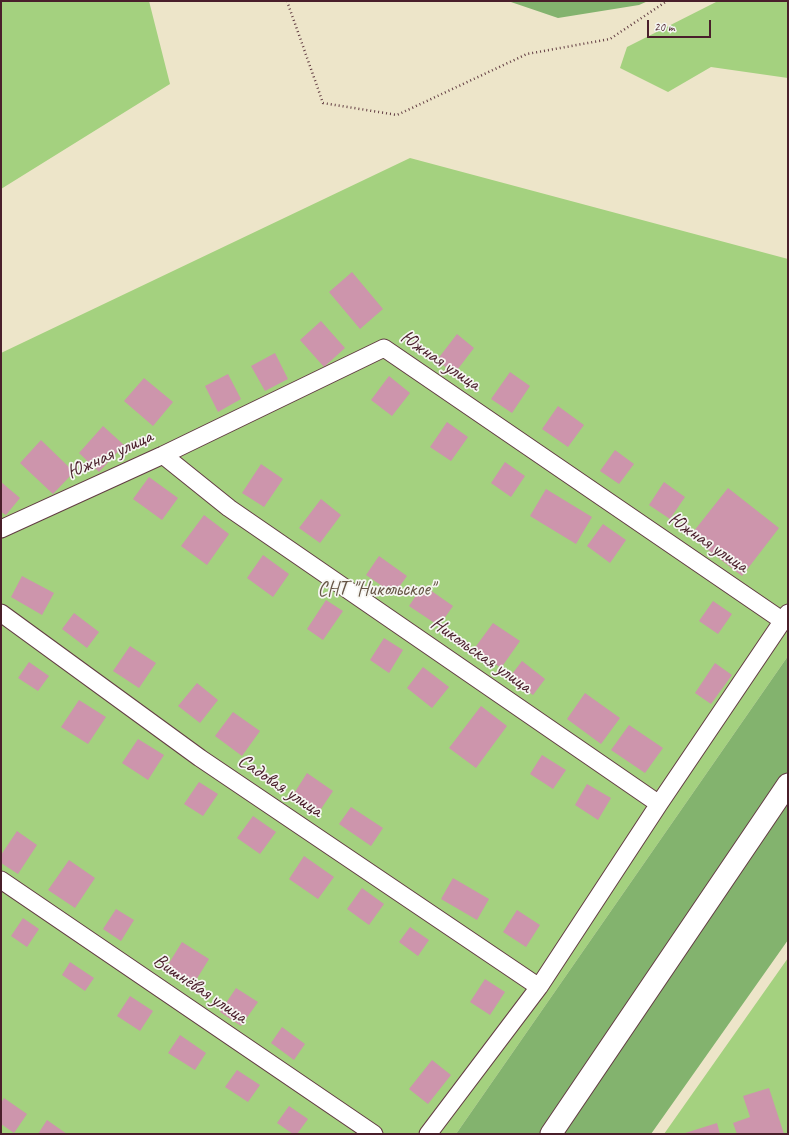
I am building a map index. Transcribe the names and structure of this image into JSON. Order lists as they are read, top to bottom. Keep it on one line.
{"streets":{"street":["Южная улица","Никольская улица","Садовая улица","Вишнёвая улица"]},"crossings":[["Южная улица","Никольская улица"]],"parks":["СНТ \"Никольское\""],"scale_bar":"20 m"}
